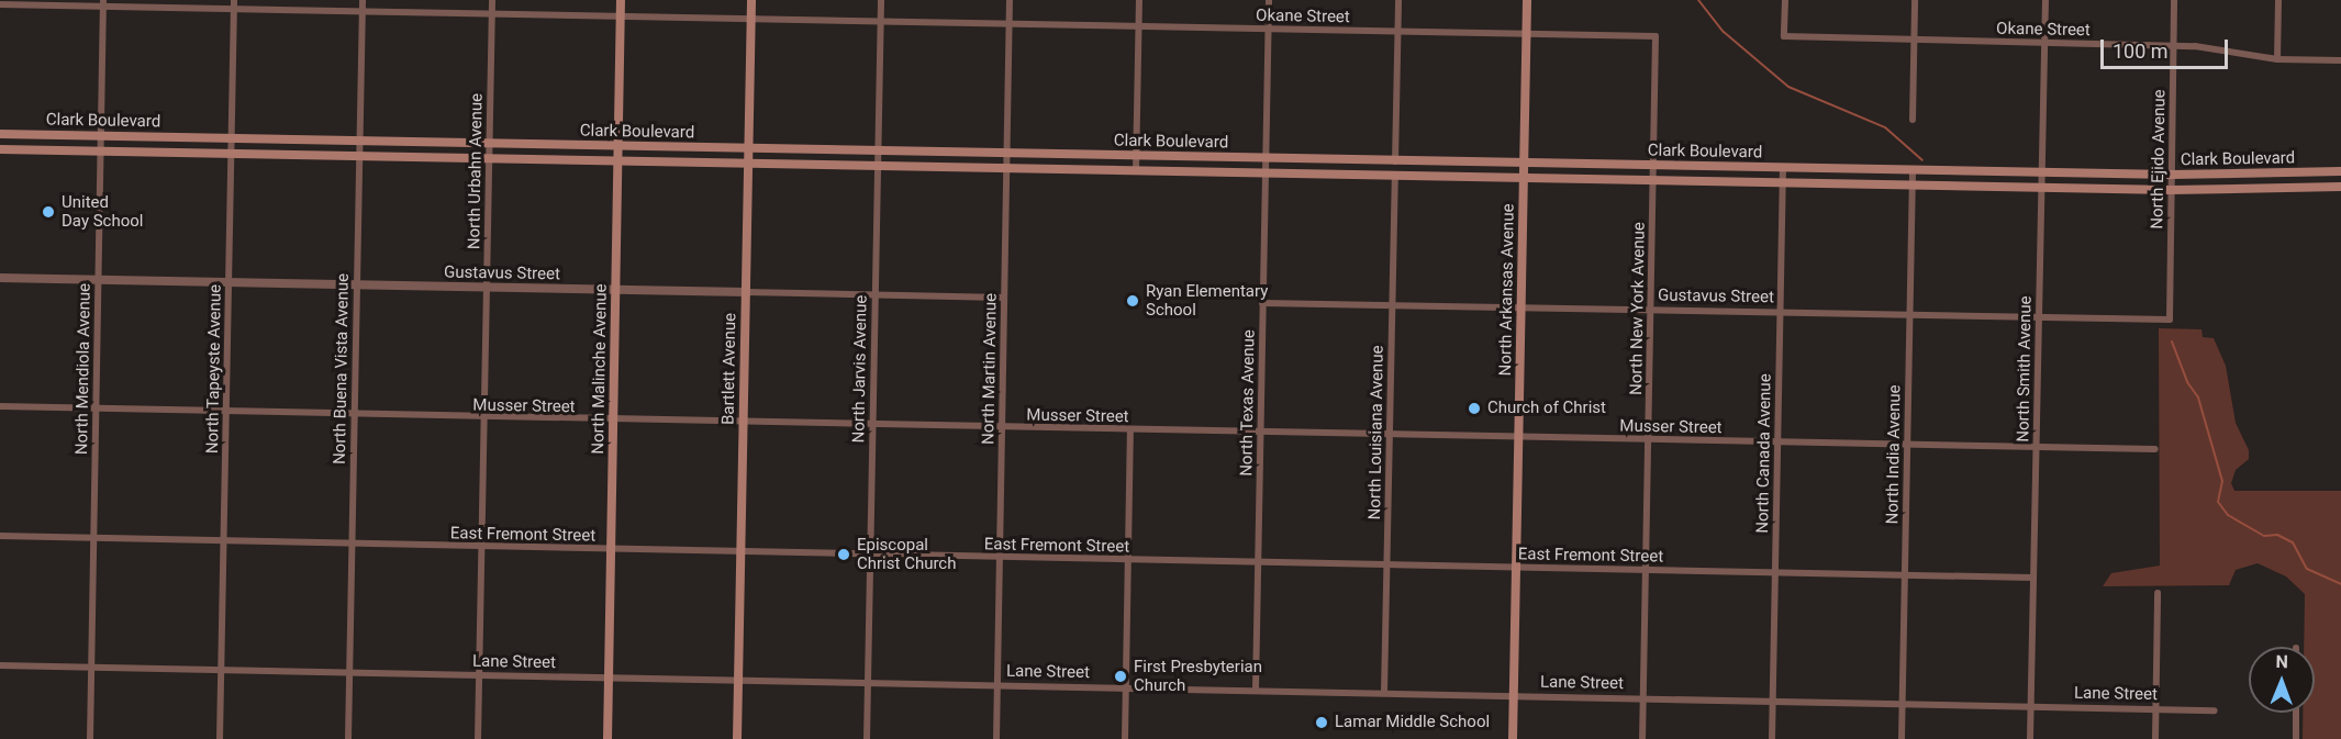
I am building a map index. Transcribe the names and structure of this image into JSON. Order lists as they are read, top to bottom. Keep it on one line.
{"streets":{"main road":["Clark Boulevard","North Arkansas Avenue","North Malinche Avenue","Bartlett Avenue"],"street":["Okane Street","North Ejido Avenue","North Urbahn Avenue","Gustavus Street","North New York Avenue","North Mendiola Avenue","North Tapeyste Avenue","North Buena Vista Avenue","North Jarvis Avenue","North Martin Avenue","North Smith Avenue","North Texas Avenue","Musser Street","North Louisiana Avenue","North Canada Avenue","North India Avenue","East Fremont Street","Lane Street"]},"crossings":[["Okane Street","North Ejido Avenue"],["Okane Street","North Urbahn Avenue"],["Okane Street","North Arkansas Avenue"],["Okane Street","North New York Avenue"],["Okane Street","North Mendiola Avenue"],["Okane Street","North Tapeyste Avenue"],["Okane Street","North Buena Vista Avenue"],["Okane Street","North Malinche Avenue"],["Okane Street","Bartlett Avenue"],["Okane Street","North Jarvis Avenue"],["Okane Street","North Martin Avenue"],["Okane Street","North Smith Avenue"],["Okane Street","North Texas Avenue"],["Clark Boulevard","North Ejido Avenue"],["Clark Boulevard","North Urbahn Avenue"],["Clark Boulevard","North Arkansas Avenue"],["Clark Boulevard","North New York Avenue"],["Clark Boulevard","North Mendiola Avenue"],["Clark Boulevard","North Tapeyste Avenue"],["Clark Boulevard","North Buena Vista Avenue"],["Clark Boulevard","North Malinche Avenue"],["Clark Boulevard","Bartlett Avenue"],["Clark Boulevard","North Jarvis Avenue"],["Clark Boulevard","North Martin Avenue"],["Clark Boulevard","North Smith Avenue"],["Clark Boulevard","North Texas Avenue"],["Clark Boulevard","North Louisiana Avenue"],["Clark Boulevard","North Canada Avenue"],["Clark Boulevard","North India Avenue"],["North Ejido Avenue","Gustavus Street"],["North Urbahn Avenue","Gustavus Street"],["North Urbahn Avenue","Musser Street"],["North Urbahn Avenue","East Fremont Street"],["North Urbahn Avenue","Lane Street"],["Gustavus Street","North Arkansas Avenue"],["Gustavus Street","North New York Avenue"],["Gustavus Street","North Mendiola Avenue"],["Gustavus Street","North Tapeyste Avenue"],["Gustavus Street","North Buena Vista Avenue"],["Gustavus Street","North Malinche Avenue"],["Gustavus Street","Bartlett Avenue"],["Gustavus Street","North Jarvis Avenue"],["Gustavus Street","North Martin Avenue"],["Gustavus Street","North Smith Avenue"],["Gustavus Street","North Texas Avenue"],["Gustavus Street","North Louisiana Avenue"],["Gustavus Street","North Canada Avenue"],["Gustavus Street","North India Avenue"],["North Arkansas Avenue","Musser Street"],["North Arkansas Avenue","East Fremont Street"],["North Arkansas Avenue","Lane Street"],["North New York Avenue","Musser Street"],["North New York Avenue","East Fremont Street"],["North New York Avenue","Lane Street"],["North Mendiola Avenue","Musser Street"],["North Mendiola Avenue","East Fremont Street"],["North Mendiola Avenue","Lane Street"],["North Tapeyste Avenue","Musser Street"],["North Tapeyste Avenue","East Fremont Street"],["North Tapeyste Avenue","Lane Street"],["North Buena Vista Avenue","Musser Street"],["North Buena Vista Avenue","East Fremont Street"],["North Buena Vista Avenue","Lane Street"],["North Malinche Avenue","Musser Street"],["North Malinche Avenue","East Fremont Street"],["North Malinche Avenue","Lane Street"],["Bartlett Avenue","Musser Street"],["Bartlett Avenue","East Fremont Street"],["Bartlett Avenue","Lane Street"],["North Jarvis Avenue","Musser Street"],["North Jarvis Avenue","East Fremont Street"],["North Jarvis Avenue","Lane Street"],["North Martin Avenue","Musser Street"],["North Martin Avenue","East Fremont Street"],["North Martin Avenue","Lane Street"],["North Smith Avenue","Musser Street"],["North Smith Avenue","East Fremont Street"],["North Smith Avenue","Lane Street"],["North Texas Avenue","Musser Street"],["North Texas Avenue","East Fremont Street"],["North Texas Avenue","Lane Street"],["Musser Street","North Louisiana Avenue"],["Musser Street","North Canada Avenue"],["Musser Street","North India Avenue"],["North Louisiana Avenue","East Fremont Street"],["North Louisiana Avenue","Lane Street"],["North Canada Avenue","East Fremont Street"],["North Canada Avenue","Lane Street"],["North India Avenue","East Fremont Street"],["North India Avenue","Lane Street"]],"places":["United Day School","Ryan Elementary School","Church of Christ","Episcopal Christ Church","First Presbyterian Church","Lamar Middle School"],"scale_bar":"100 m","north":"top"}
